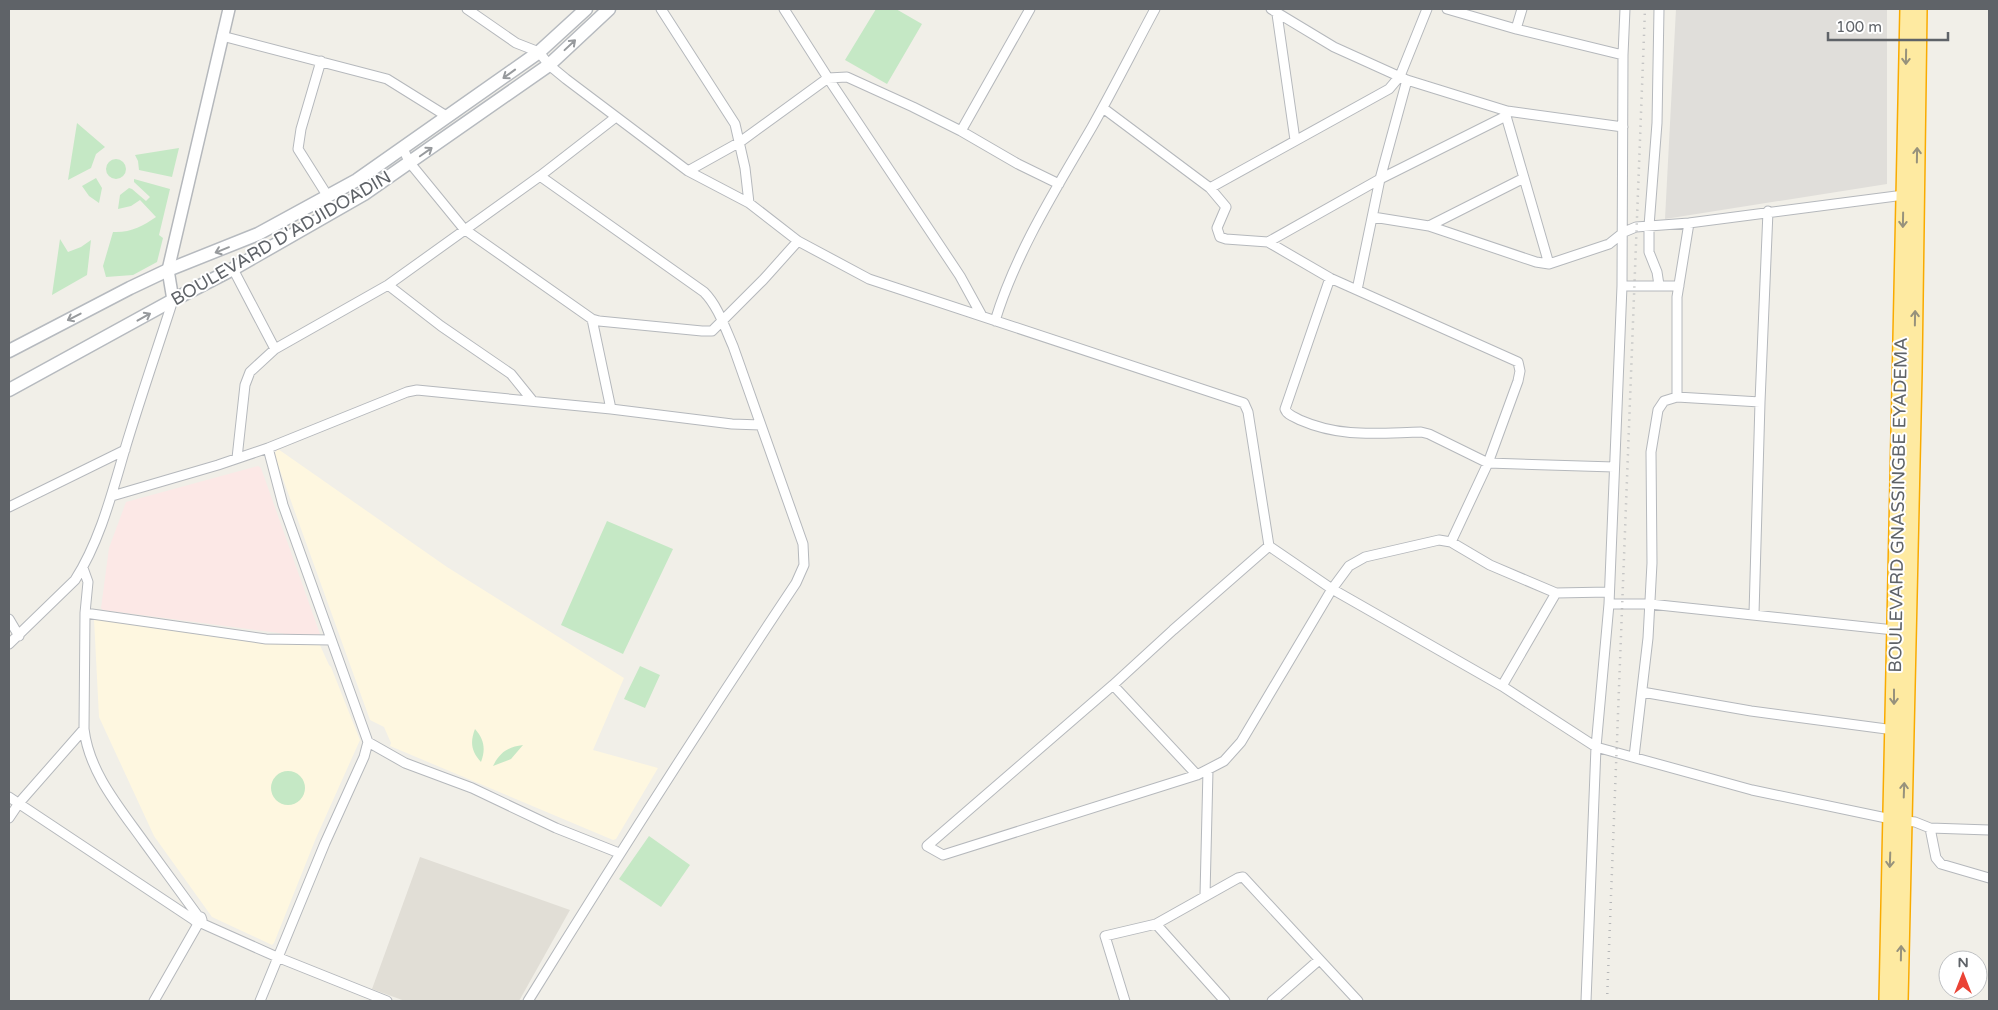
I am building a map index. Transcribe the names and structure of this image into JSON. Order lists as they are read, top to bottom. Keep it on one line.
{"streets":{"highway":["BOULEVARD GNASSINGBE EYADEMA"],"main road":["BOULEVARD D'ADJIDOADIN"]},"scale_bar":"100 m","north":"top"}
